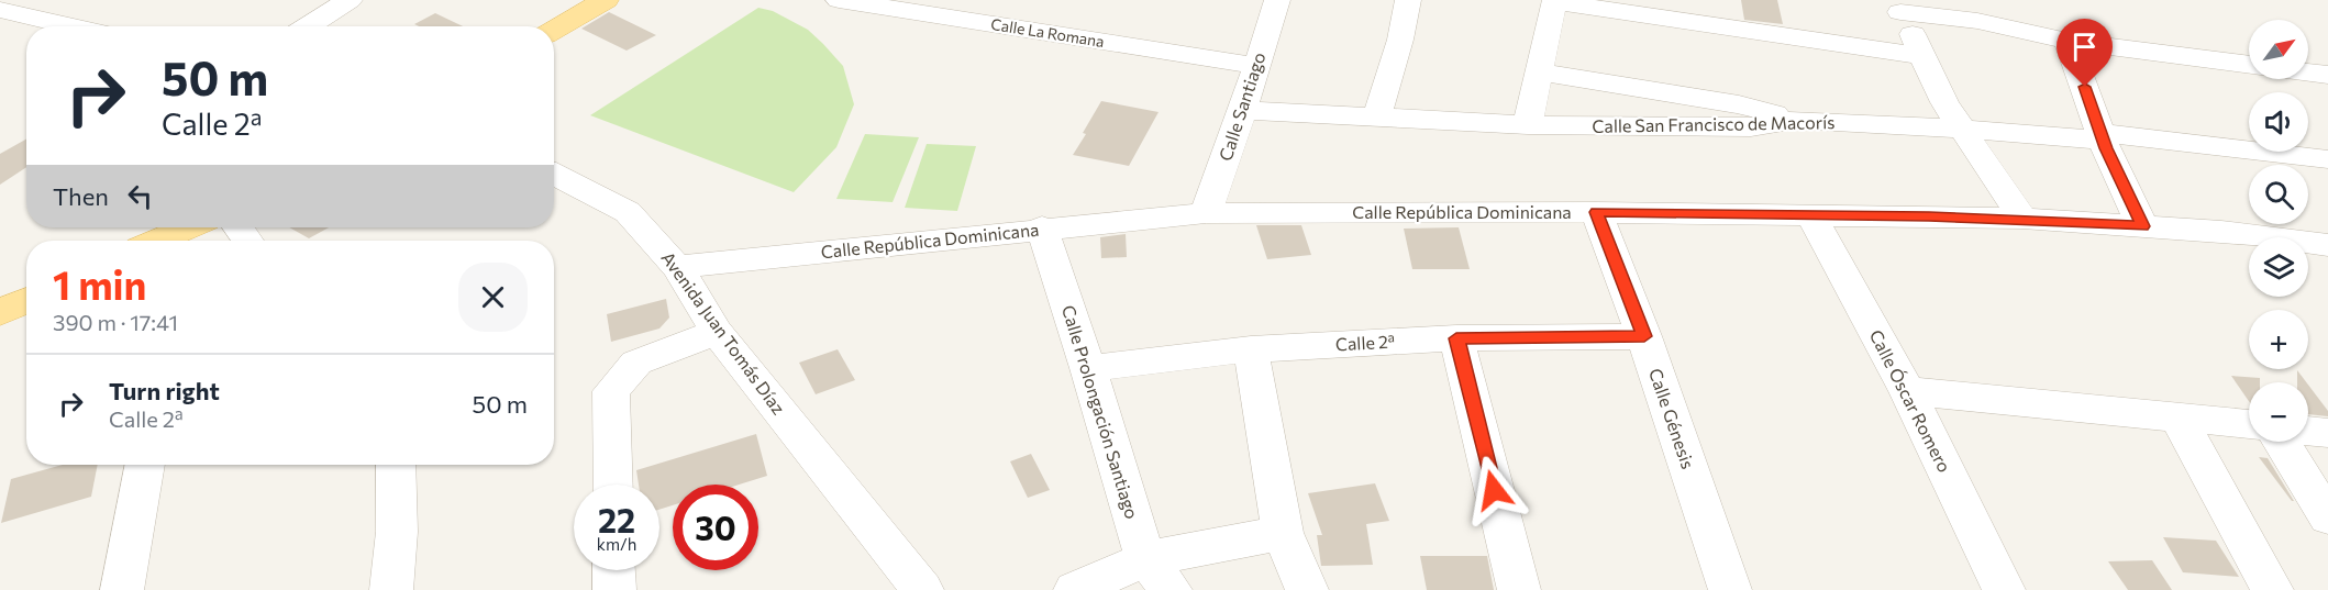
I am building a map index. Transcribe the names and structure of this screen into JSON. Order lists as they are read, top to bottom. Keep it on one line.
{"streets":{"street":["Calle La Romana","Calle Santiago","Calle San Francisco de Macorís","Calle República Dominicana","Avenida Juan Tomás Díaz","Calle 2ª","Calle Óscar Romero","Calle Prolongación Santiago","Calle Génesis"]},"crossings":[["Calle La Romana","Calle Santiago"],["Calle Santiago","Calle San Francisco de Macorís"],["Calle Santiago","Calle República Dominicana"],["Calle República Dominicana","Avenida Juan Tomás Díaz"],["Calle República Dominicana","Calle Óscar Romero"],["Calle República Dominicana","Calle Prolongación Santiago"],["Calle República Dominicana","Calle Génesis"],["Calle 2ª","Calle Prolongación Santiago"],["Calle 2ª","Calle Génesis"]],"north":"top right","page":{"map_buttons":["+","−"],"turn":["50 m","Calle 2ª"],"then":"Then","heading":["1 min","390 m · 17:41"],"list":[{"name":"Turn right","note":"Calle 2ª","value":"50 m"}],"speed":"22 km/h","limit":"30"}}
